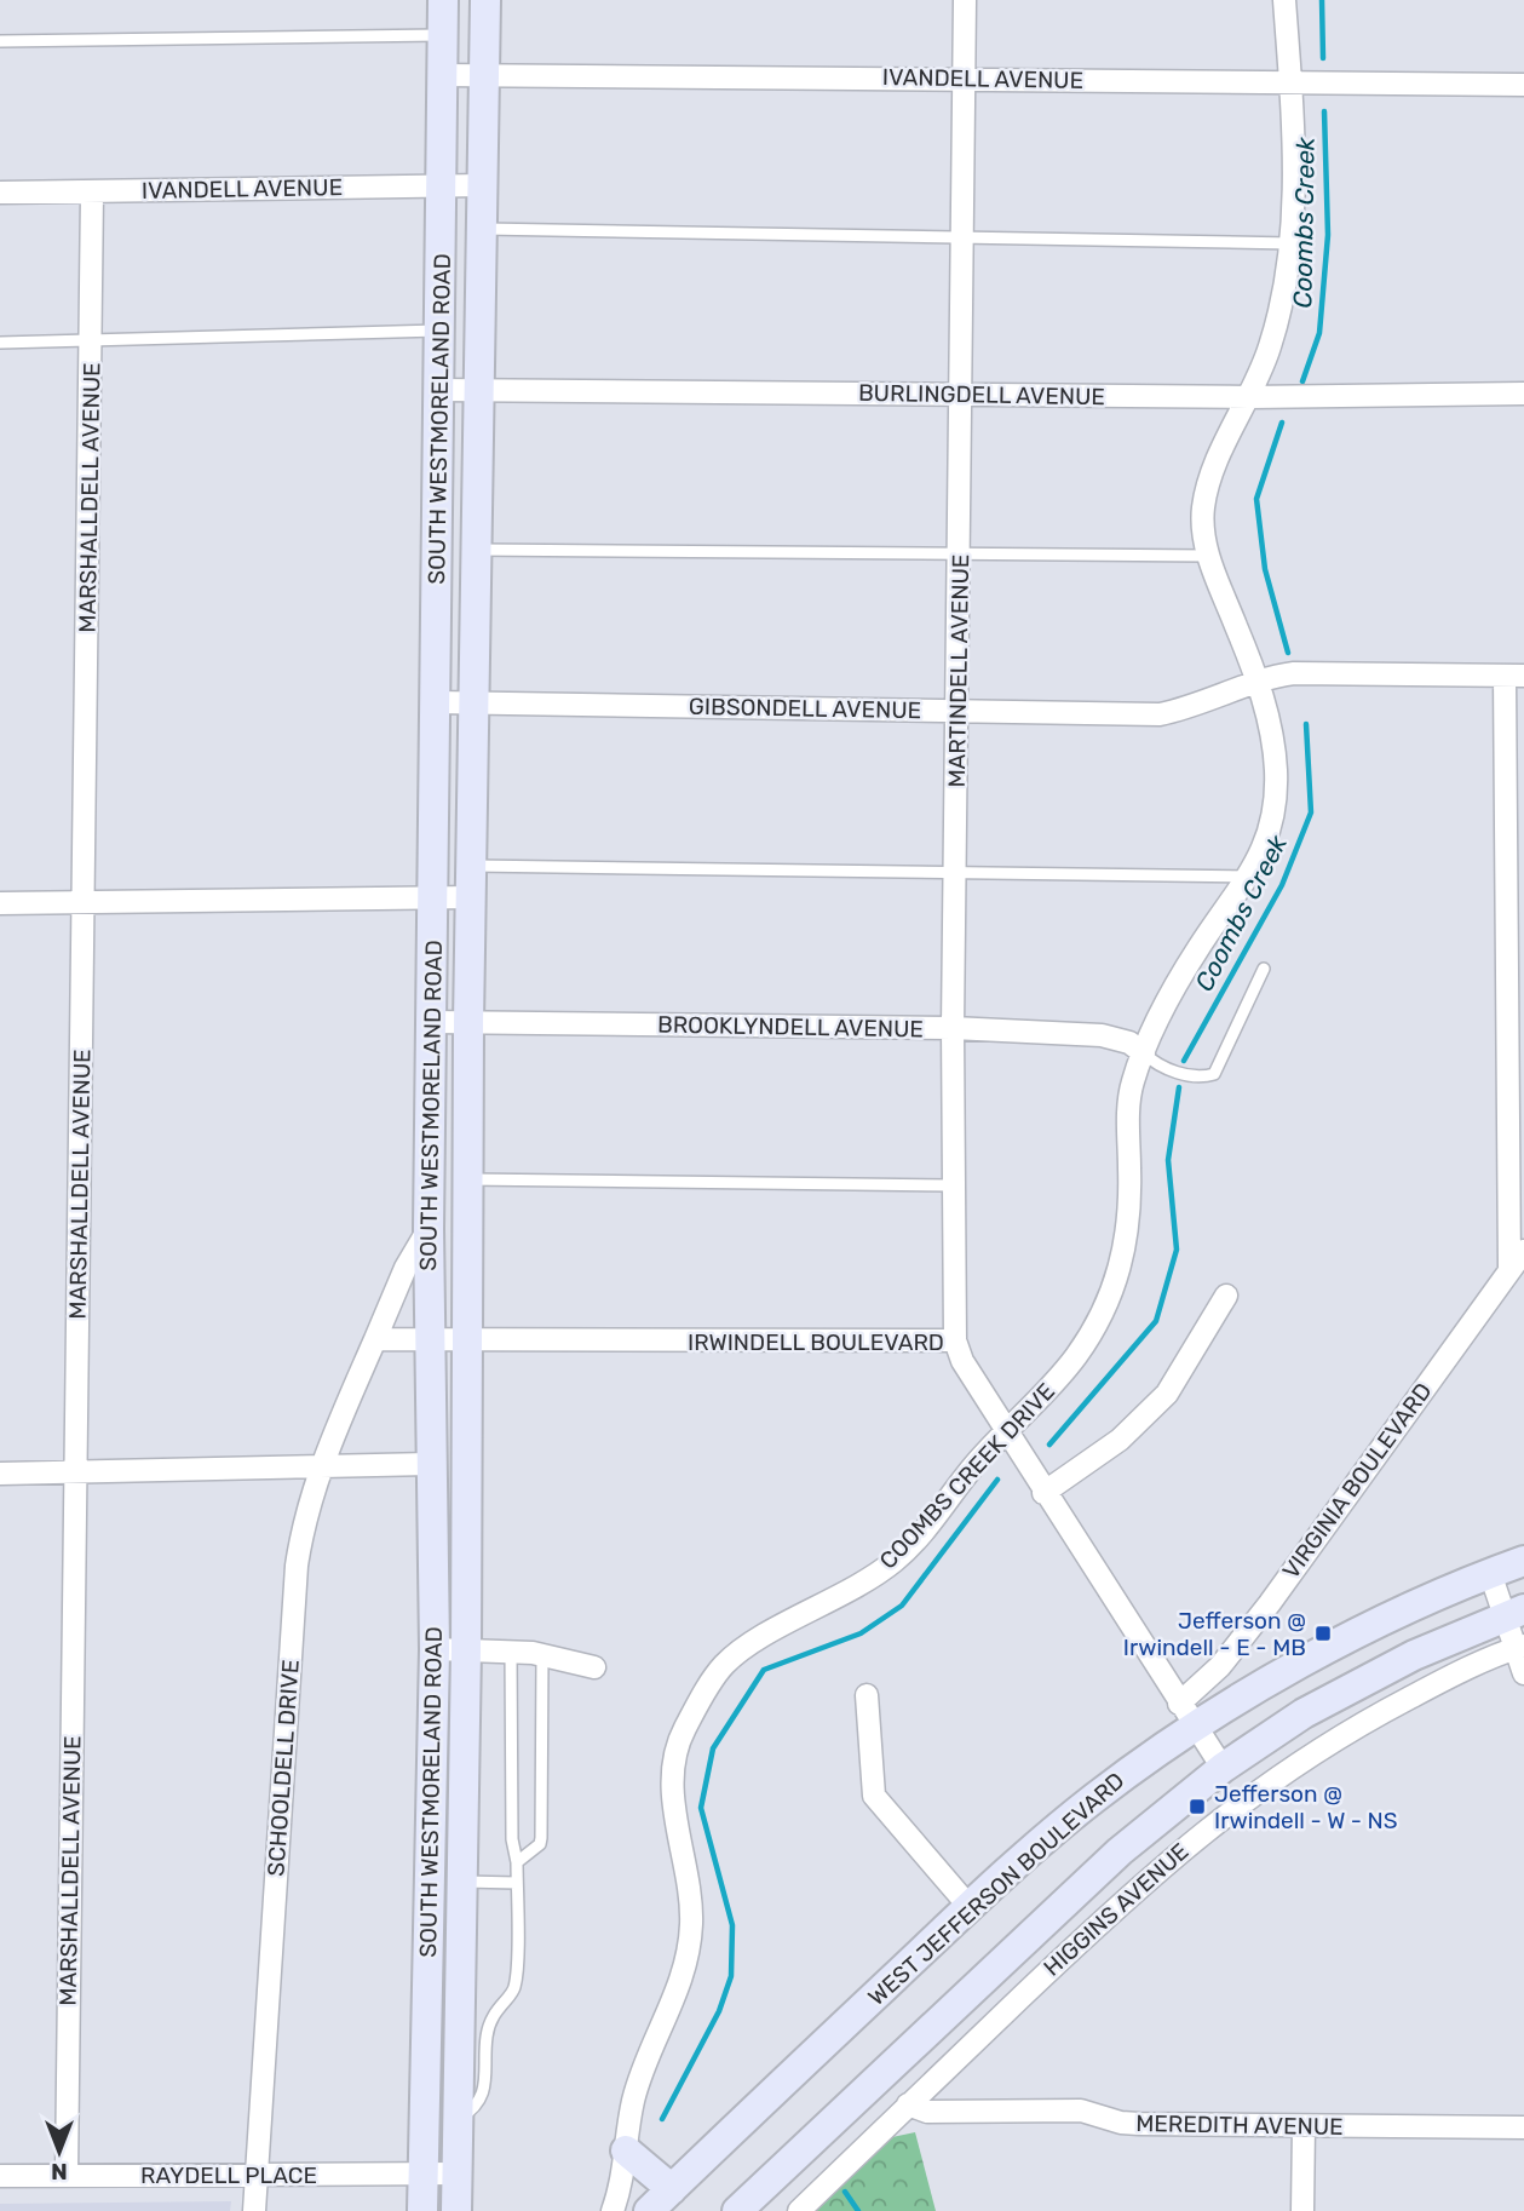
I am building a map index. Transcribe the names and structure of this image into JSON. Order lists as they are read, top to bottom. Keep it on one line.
{"streets":{"main road":["SOUTH WESTMORELAND ROAD","WEST JEFFERSON BOULEVARD"],"street":["IVANDELL AVENUE","BURLINGDELL AVENUE","MARSHALLDELL AVENUE","MARTINDELL AVENUE","GIBSONDELL AVENUE","BROOKLYNDELL AVENUE","IRWINDELL BOULEVARD","COOMBS CREEK DRIVE","VIRGINIA BOULEVARD","SCHOOLDELL DRIVE","HIGGINS AVENUE","MEREDITH AVENUE","RAYDELL PLACE"]},"crossings":[["IVANDELL AVENUE","SOUTH WESTMORELAND ROAD"],["IVANDELL AVENUE","MARSHALLDELL AVENUE"],["IVANDELL AVENUE","MARTINDELL AVENUE"],["IVANDELL AVENUE","COOMBS CREEK DRIVE"],["BURLINGDELL AVENUE","SOUTH WESTMORELAND ROAD"],["BURLINGDELL AVENUE","MARTINDELL AVENUE"],["BURLINGDELL AVENUE","COOMBS CREEK DRIVE"],["SOUTH WESTMORELAND ROAD","GIBSONDELL AVENUE"],["SOUTH WESTMORELAND ROAD","BROOKLYNDELL AVENUE"],["SOUTH WESTMORELAND ROAD","IRWINDELL BOULEVARD"],["SOUTH WESTMORELAND ROAD","SCHOOLDELL DRIVE"],["SOUTH WESTMORELAND ROAD","RAYDELL PLACE"],["MARSHALLDELL AVENUE","RAYDELL PLACE"],["MARTINDELL AVENUE","GIBSONDELL AVENUE"],["MARTINDELL AVENUE","BROOKLYNDELL AVENUE"],["MARTINDELL AVENUE","IRWINDELL BOULEVARD"],["GIBSONDELL AVENUE","COOMBS CREEK DRIVE"],["BROOKLYNDELL AVENUE","COOMBS CREEK DRIVE"],["IRWINDELL BOULEVARD","COOMBS CREEK DRIVE"],["IRWINDELL BOULEVARD","VIRGINIA BOULEVARD"],["IRWINDELL BOULEVARD","WEST JEFFERSON BOULEVARD"],["VIRGINIA BOULEVARD","WEST JEFFERSON BOULEVARD"],["SCHOOLDELL DRIVE","RAYDELL PLACE"],["HIGGINS AVENUE","MEREDITH AVENUE"]],"water":["Coombs Creek"],"places":{"transit":["Jefferson @ Irwindell - E - MB","Jefferson @ Irwindell - W - NS"]},"north":"bottom"}
